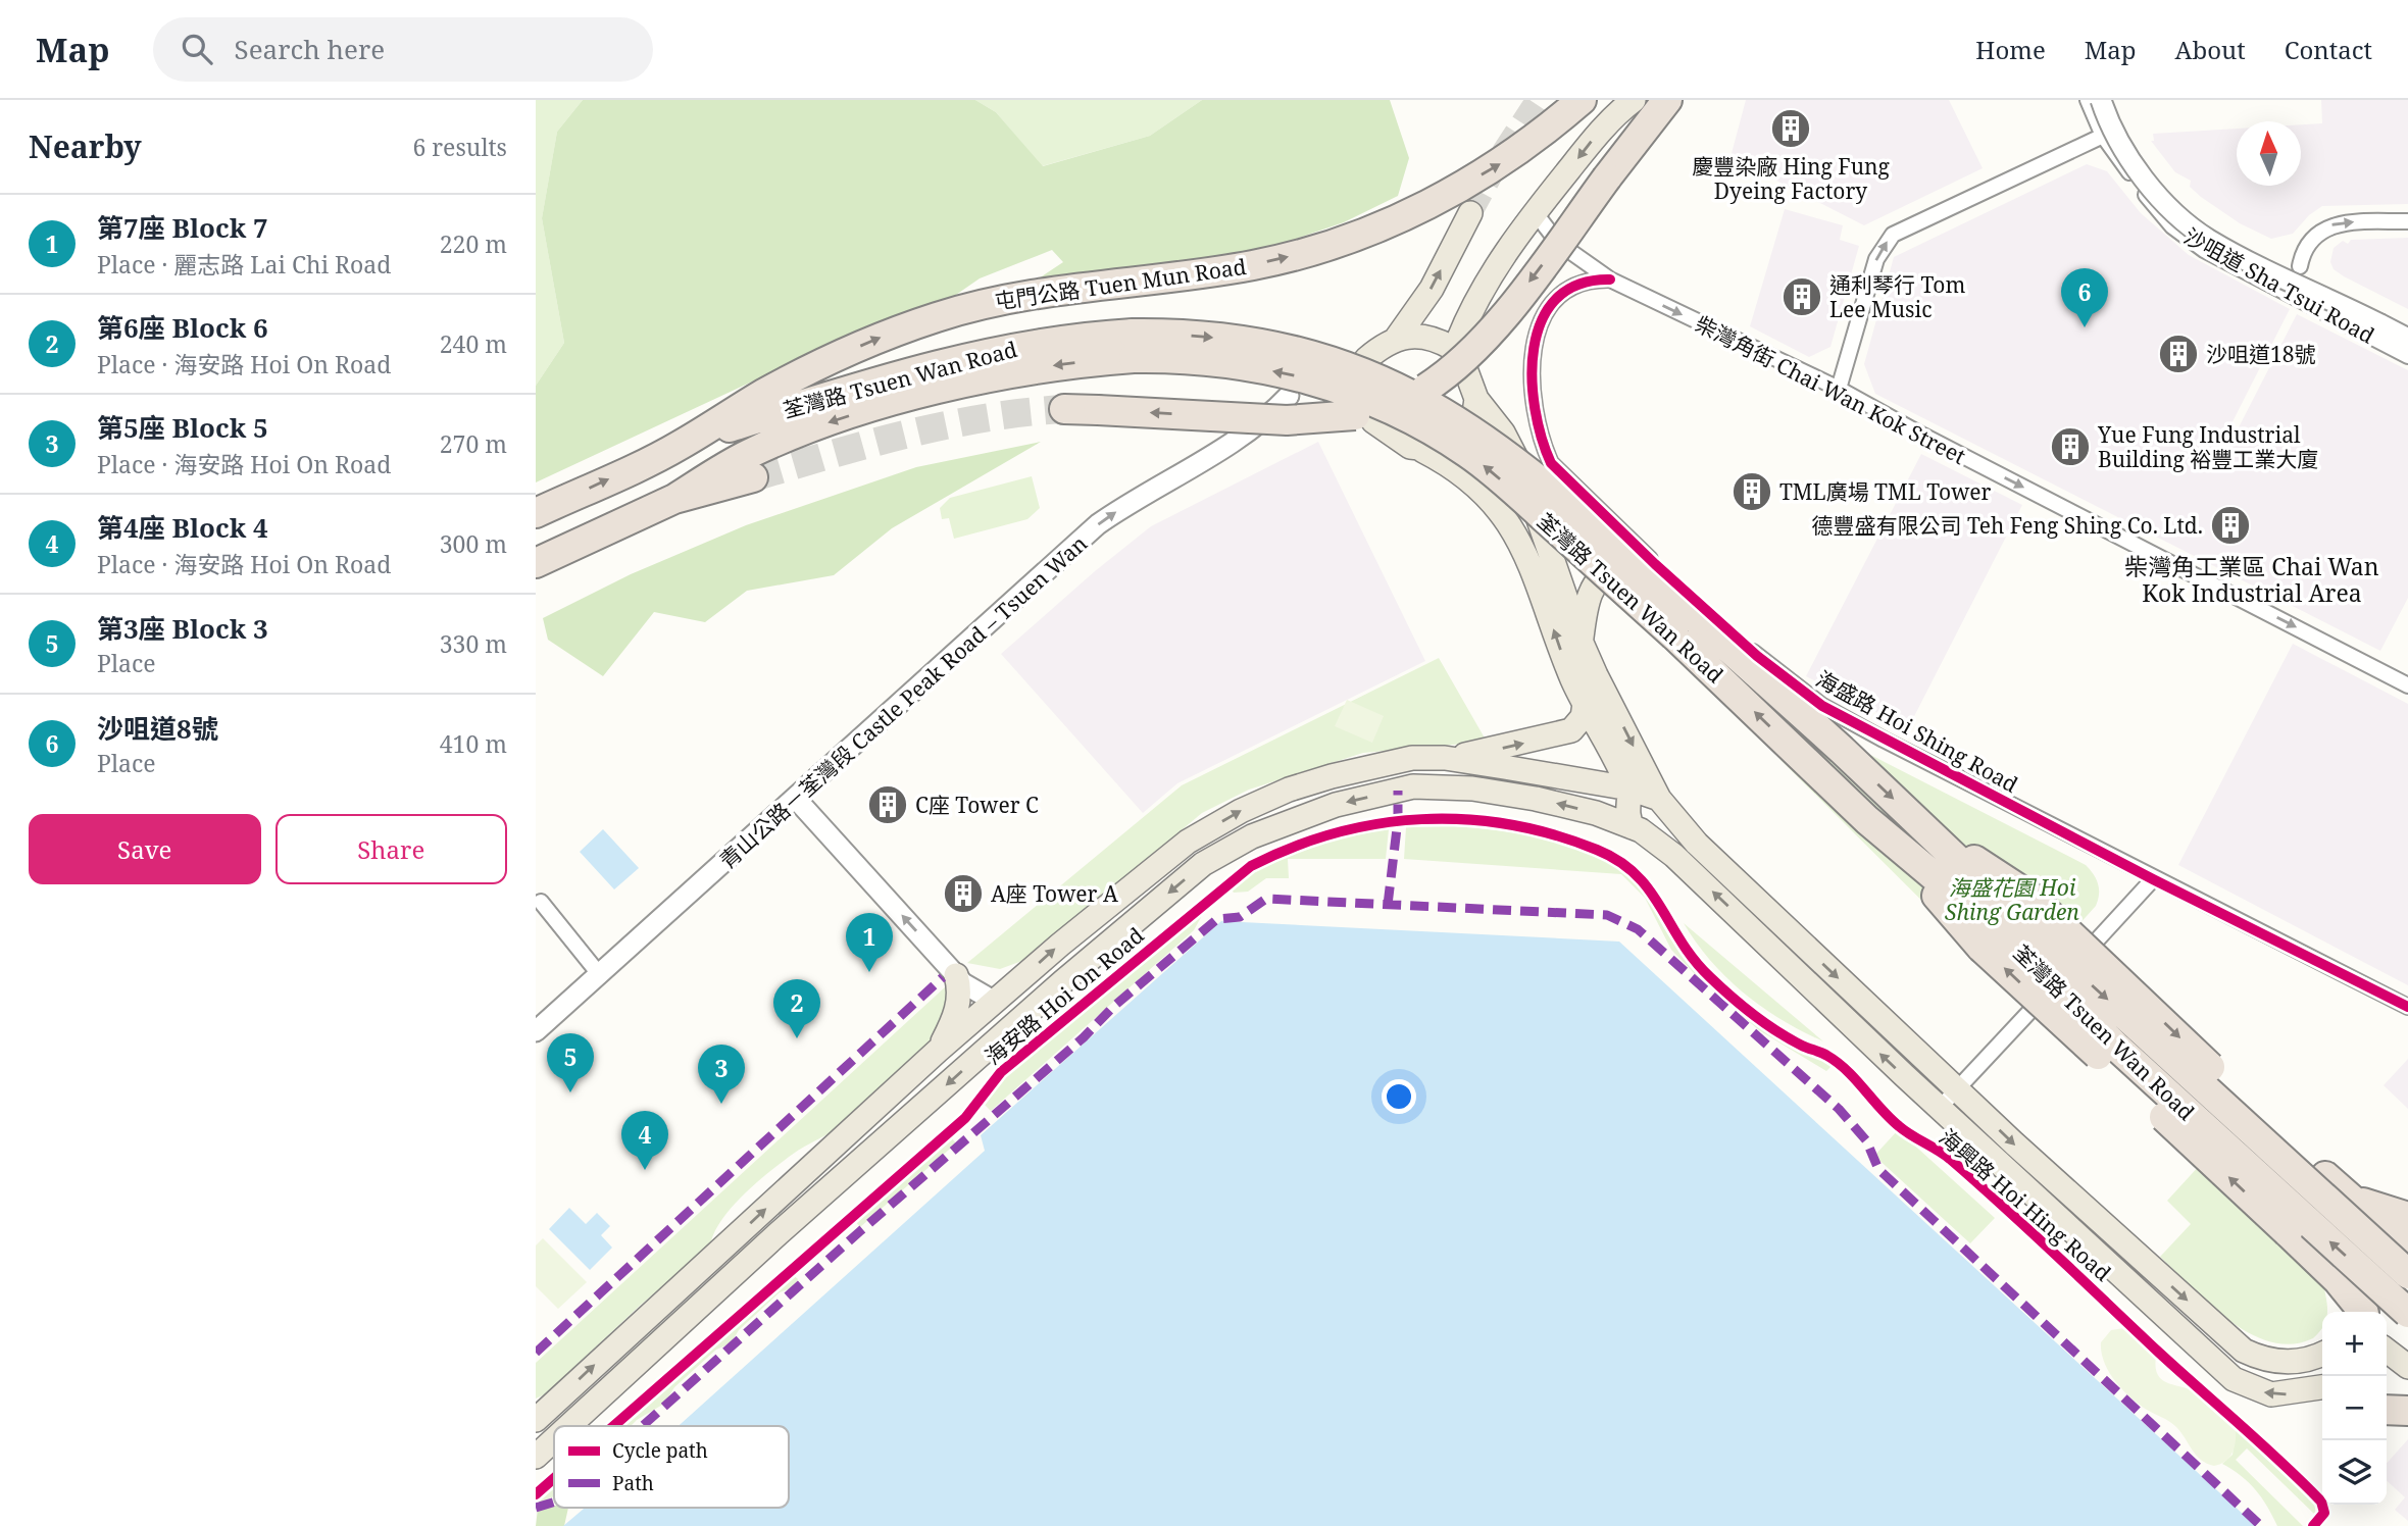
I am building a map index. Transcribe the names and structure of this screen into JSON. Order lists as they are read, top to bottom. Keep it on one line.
{"streets":{"highway":["屯門公路 Tuen Mun Road","荃灣路 Tsuen Wan Road"],"main road":["海安路 Hoi On Road","海興路 Hoi Hing Road"],"street":["沙咀道 Sha Tsui Road","柴灣角街 Chai Wan Kok Street","青山公路－荃灣段 Castle Peak Road – Tsuen Wan","海盛路 Hoi Shing Road"]},"crossings":[["屯門公路 Tuen Mun Road","荃灣路 Tsuen Wan Road"],["柴灣角街 Chai Wan Kok Street","海盛路 Hoi Shing Road"],["海安路 Hoi On Road","海興路 Hoi Hing Road"]],"one_way":["柴灣角街 Chai Wan Kok Street","青山公路－荃灣段 Castle Peak Road – Tsuen Wan"],"districts":["柴灣角工業區 Chai Wan Kok Industrial Area"],"parks":["海盛花園 Hoi Shing Garden"],"places":{"building":["慶豐染廠 Hing Fung Dyeing Factory","通利琴行 Tom Lee Music","沙咀道18號","Yue Fung Industrial Building 裕豐工業大廈","TML廣場 TML Tower","德豐盛有限公司 Teh Feng Shing Co. Ltd.","C座 Tower C","A座 Tower A"]},"legend":["Cycle path","Path"],"north":"top","page":{"header":"Map","search":"Search here","nav":["Home","Map","About","Contact"],"heading":["Nearby","6 results"],"list":[{"mark":"1","name":"第7座 Block 7","note":"Place · 麗志路 Lai Chi Road","value":"220 m"},{"mark":"2","name":"第6座 Block 6","note":"Place · 海安路 Hoi On Road","value":"240 m"},{"mark":"3","name":"第5座 Block 5","note":"Place · 海安路 Hoi On Road","value":"270 m"},{"mark":"4","name":"第4座 Block 4","note":"Place · 海安路 Hoi On Road","value":"300 m"},{"mark":"5","name":"第3座 Block 3","note":"Place","value":"330 m"},{"mark":"6","name":"沙咀道8號","note":"Place","value":"410 m"}],"pins":["6","1","2","5","3","4"],"buttons":["Save","Share"],"map_buttons":["+","−"]}}
